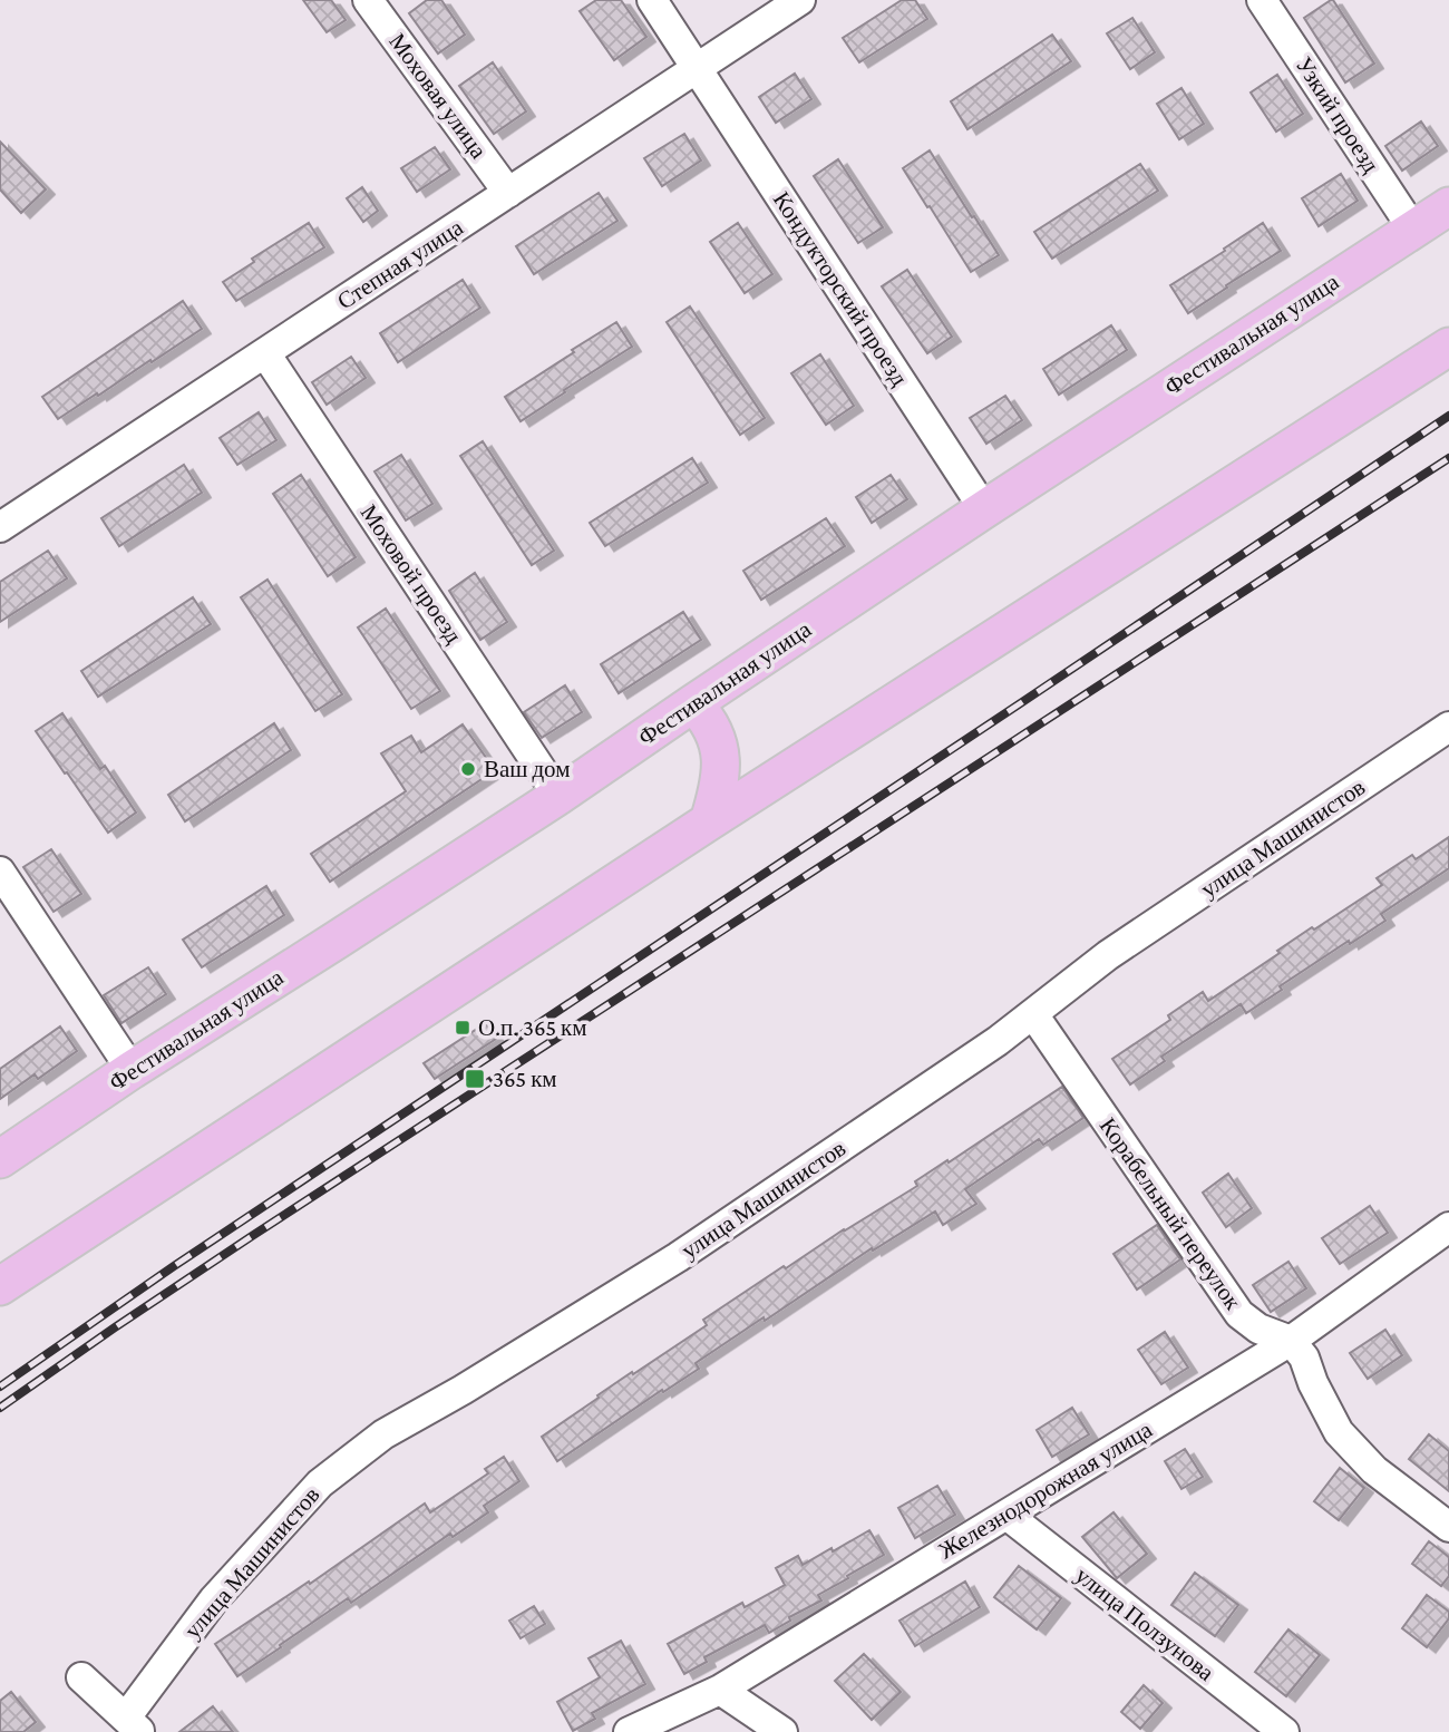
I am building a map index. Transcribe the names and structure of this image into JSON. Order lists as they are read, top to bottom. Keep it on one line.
{"streets":{"main road":["Фестивальная улица"],"street":["Моховая улица","Узкий проезд","Степная улица","Кондукторский проезд","Моховой проезд","улица Машинистов","Корабельный переулок","Железнодорожная улица","улица Ползунова"]},"crossings":[["Моховая улица","Степная улица"],["Узкий проезд","Фестивальная улица"],["Степная улица","Кондукторский проезд"],["Степная улица","Моховой проезд"],["Кондукторский проезд","Фестивальная улица"],["Фестивальная улица","Моховой проезд"],["улица Машинистов","Корабельный переулок"],["Корабельный переулок","Железнодорожная улица"],["Железнодорожная улица","улица Ползунова"]],"places":{"other":["Ваш дом"],"transit":["О.п. 365 км","365 км"]}}
